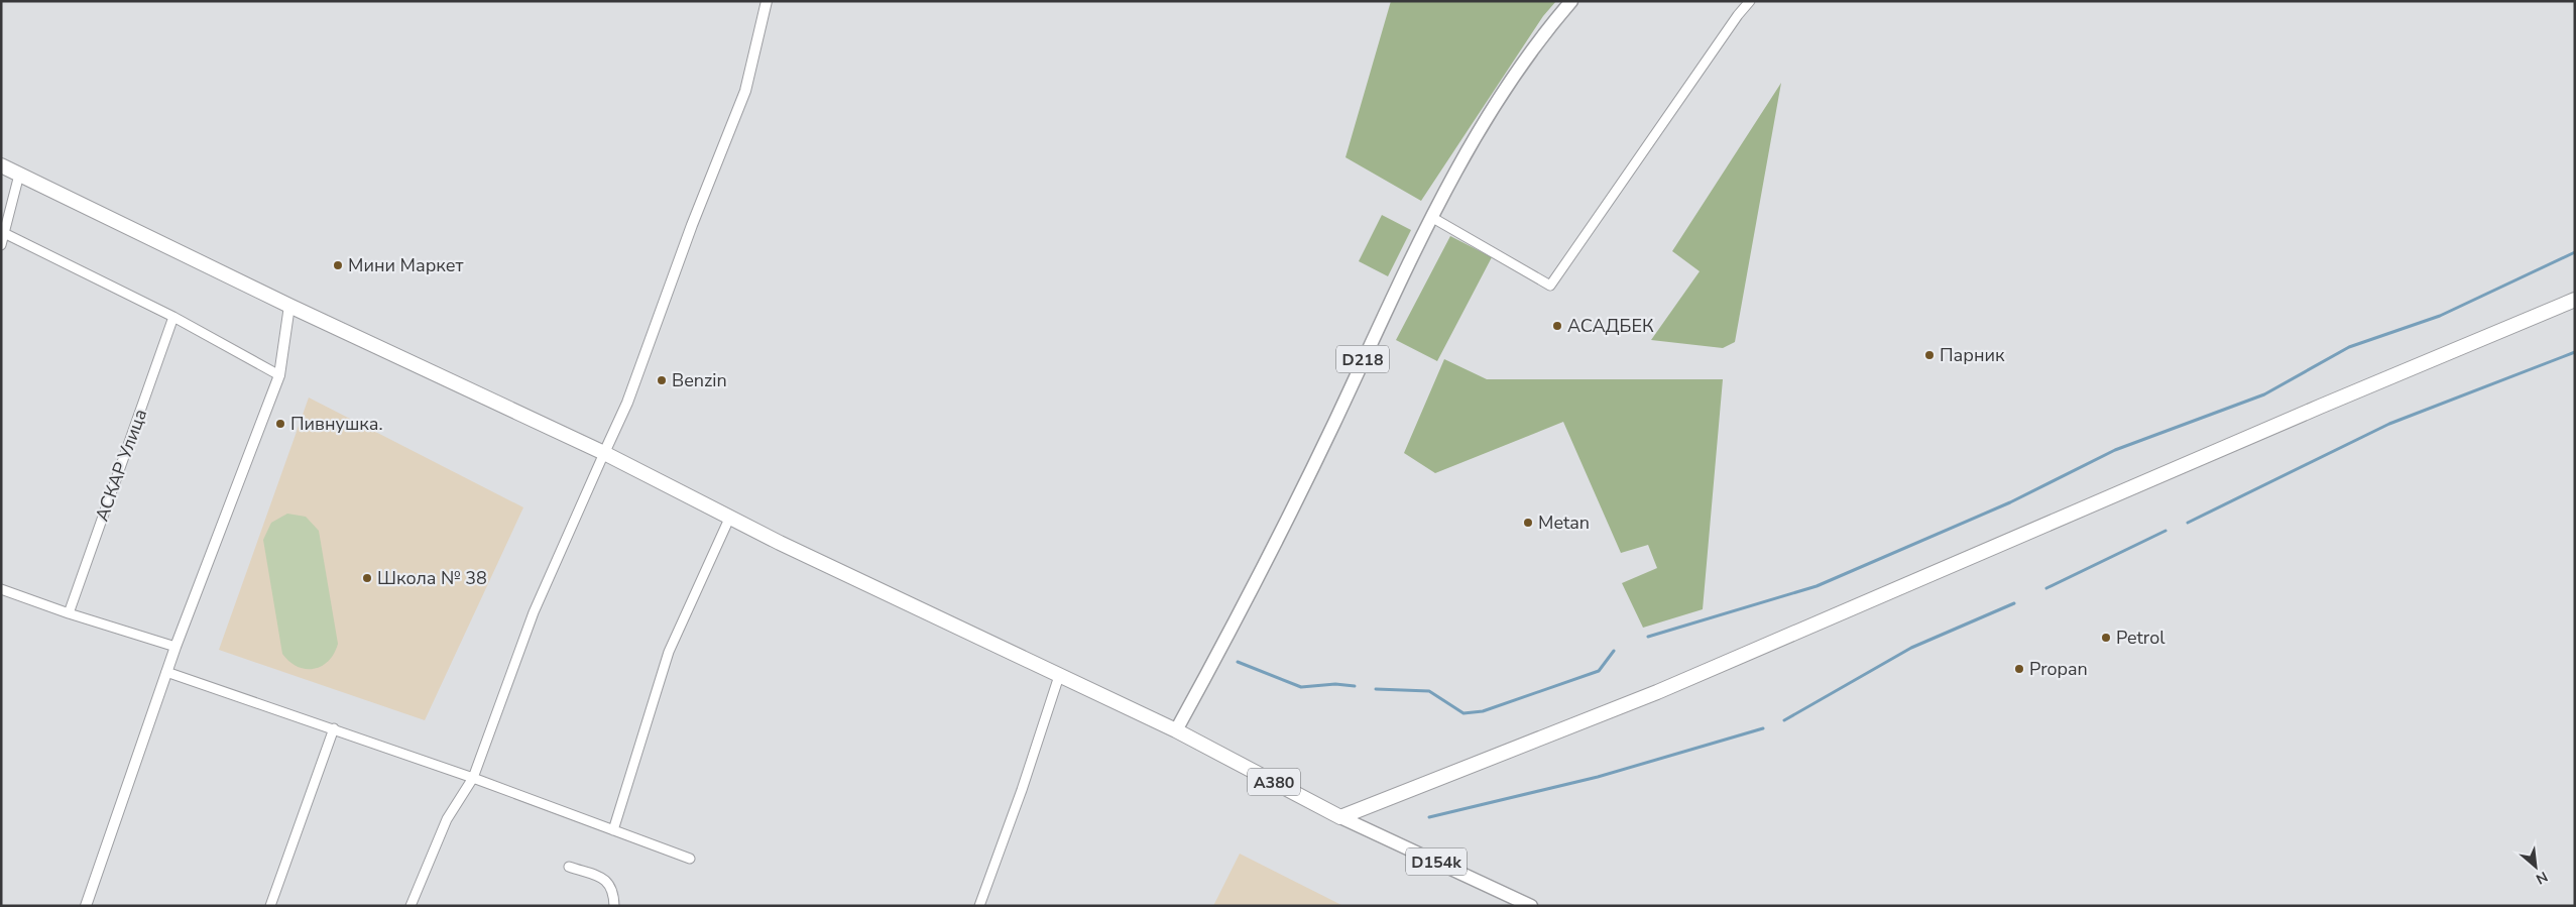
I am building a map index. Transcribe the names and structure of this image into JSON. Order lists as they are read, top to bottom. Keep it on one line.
{"streets":{"highway":["A380"],"main road":["D218","D154k"],"street":["АСКАР Улица"]},"crossings":[["D218","A380"],["A380","D154k"]],"places":["Мини Маркет","АСАДБЕК","Парник","Benzin","Пивнушка.","Metan","Школа № 38","Petrol","Propan"],"north":"bottom right"}
